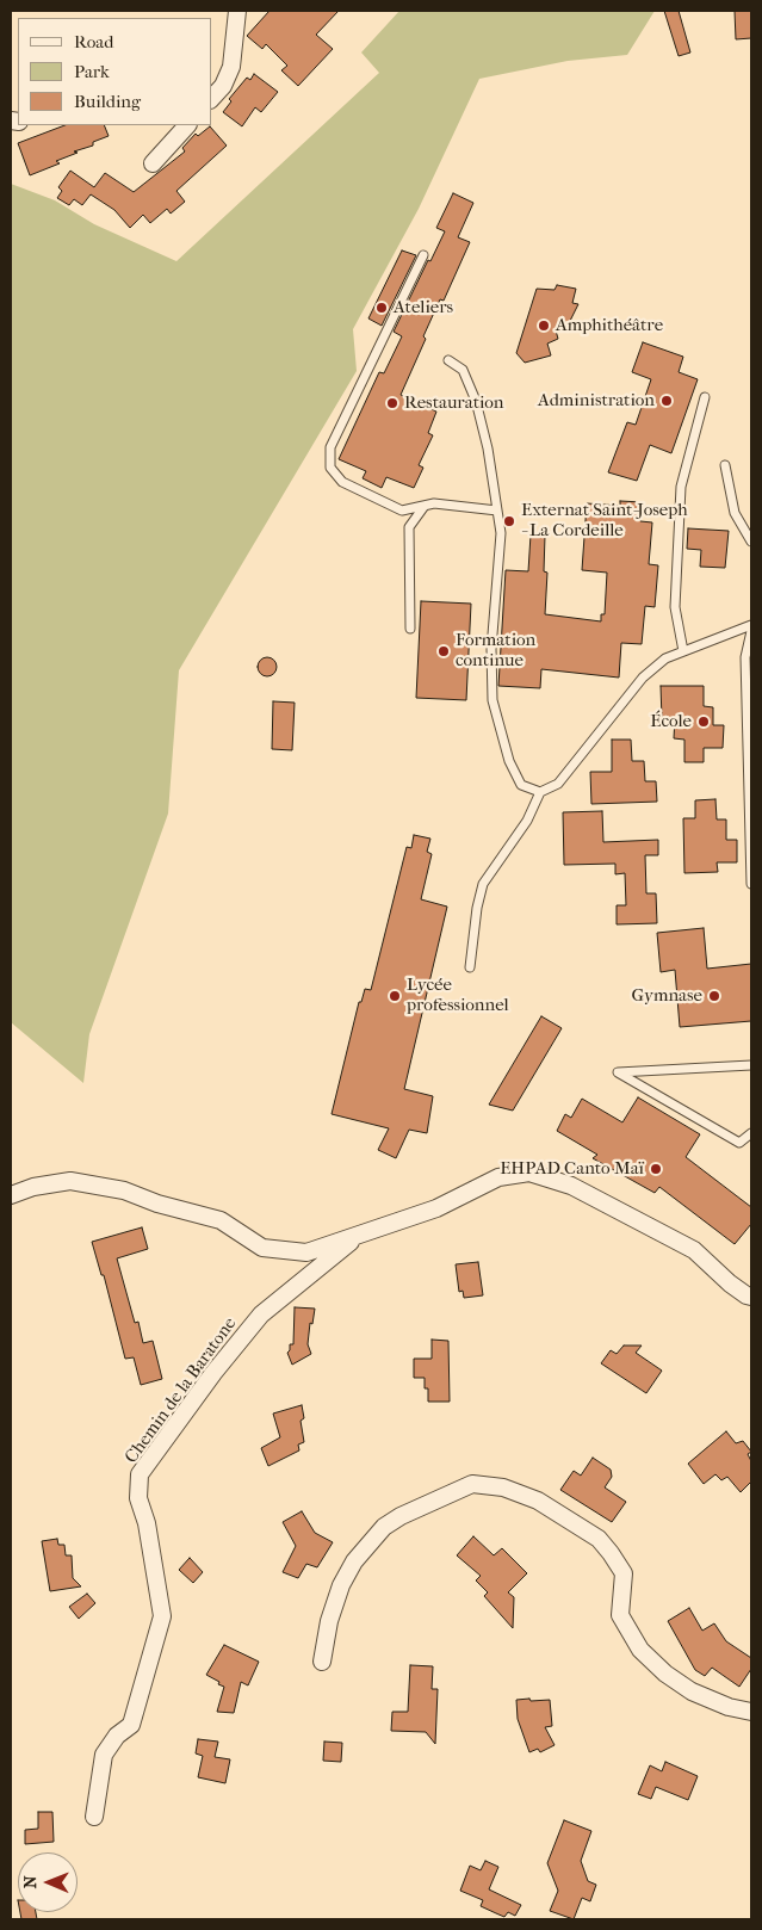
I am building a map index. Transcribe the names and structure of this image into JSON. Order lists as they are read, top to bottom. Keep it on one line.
{"streets":{"street":["Chemin de la Baratone"]},"places":["Ateliers","Amphithéâtre","Administration","Restauration","Externat Saint-Joseph - La Cordeille","Formation continue","École","Lycée professionnel","Gymnase","EHPAD Canto Maï"],"legend":["Road","Park","Building"],"north":"left"}
